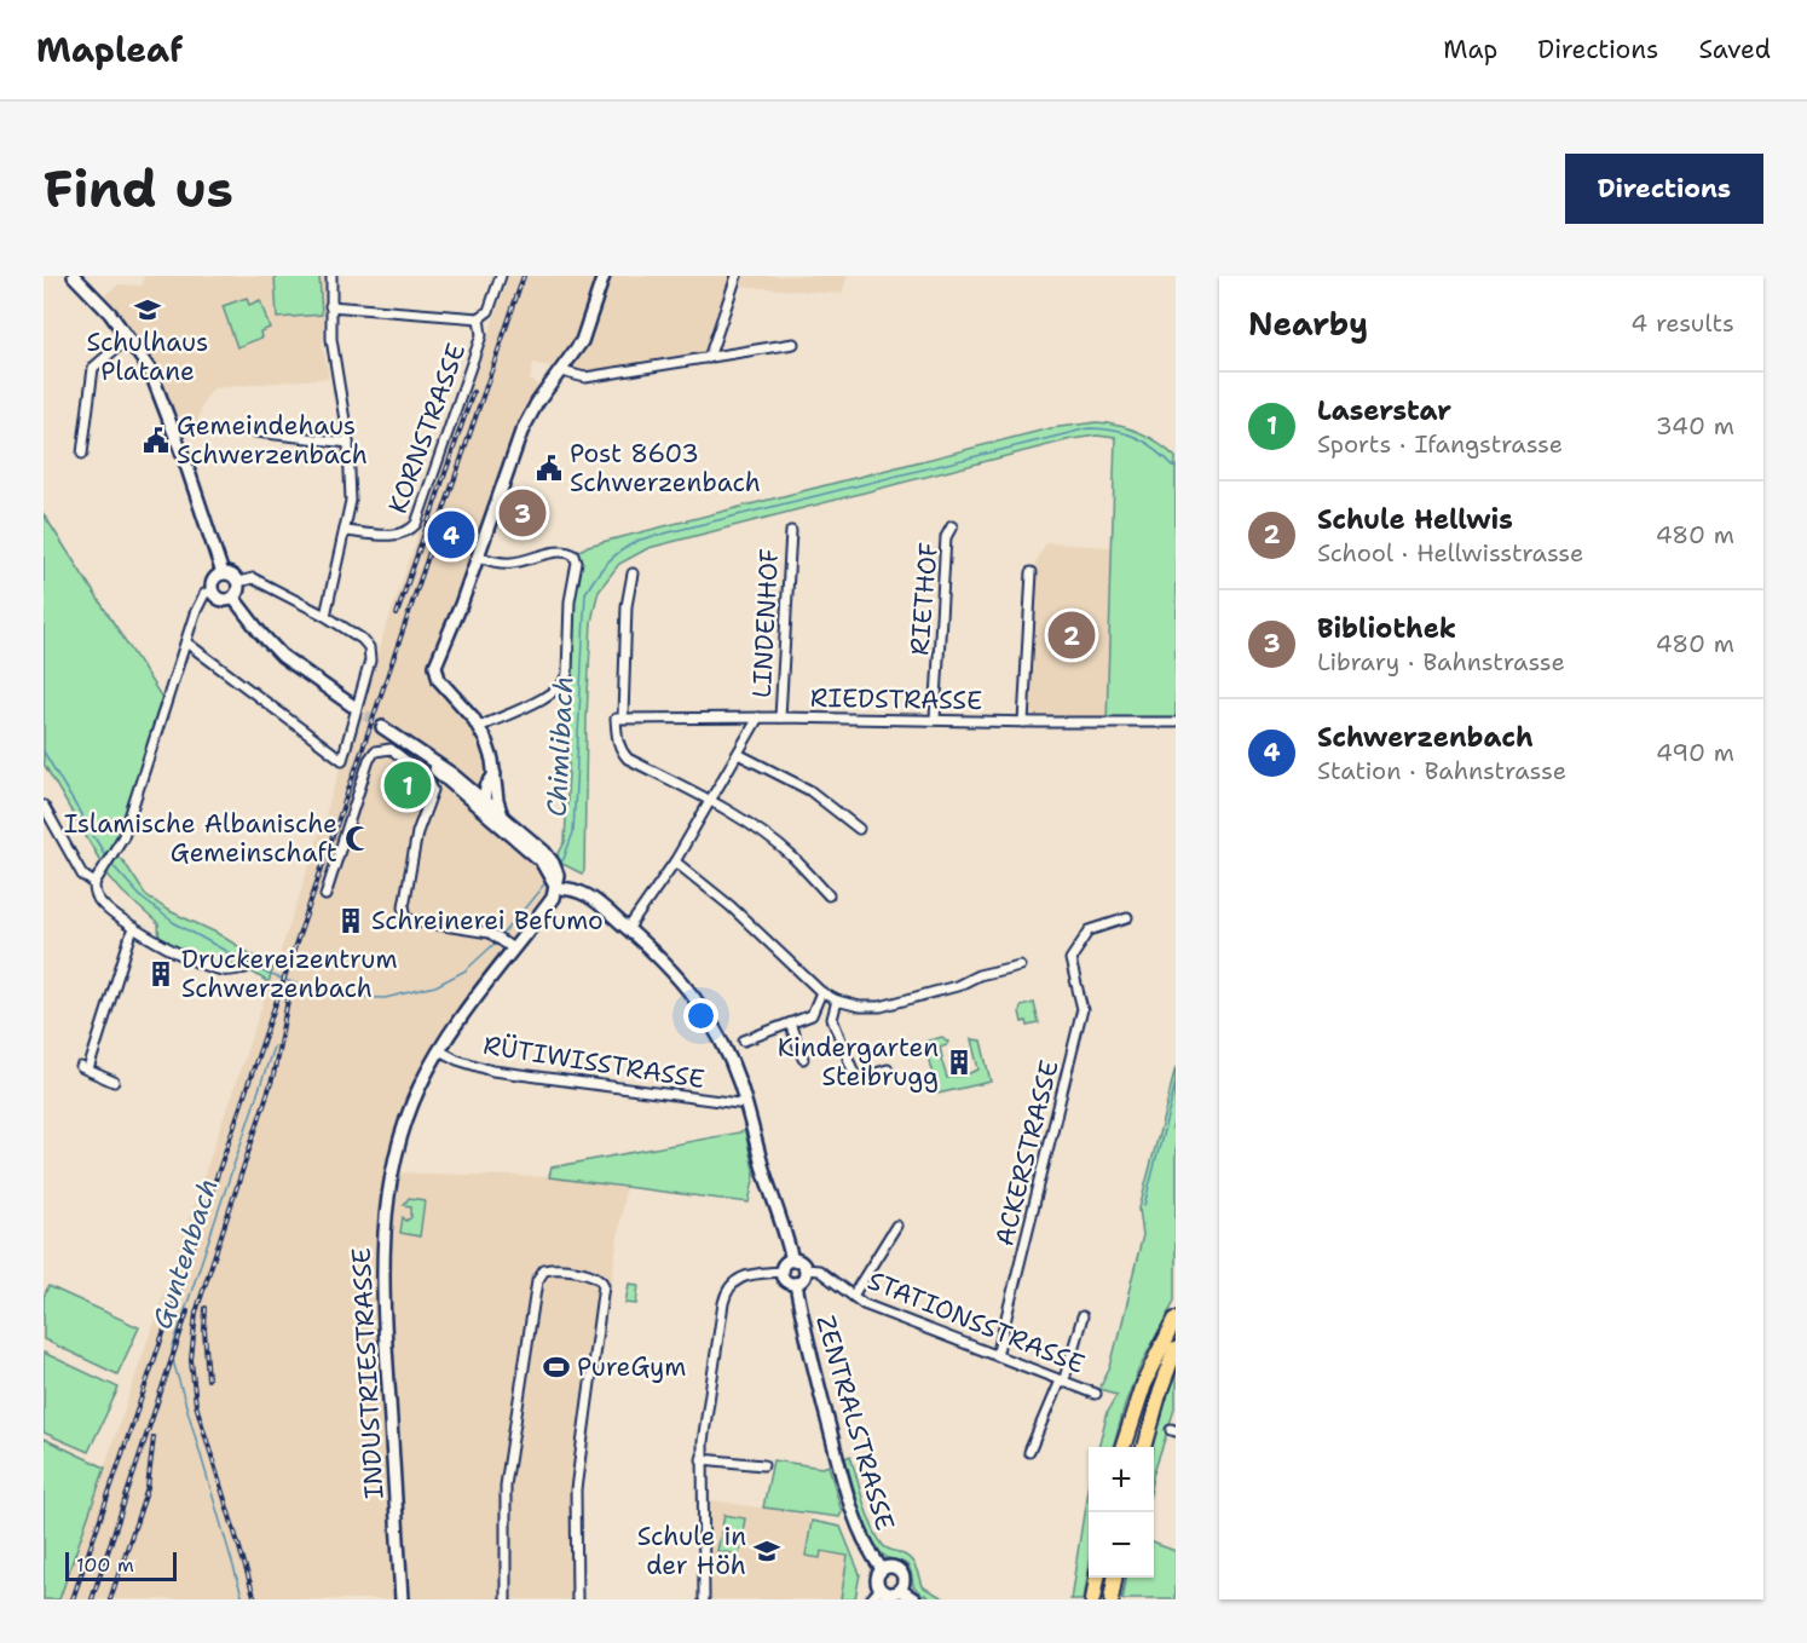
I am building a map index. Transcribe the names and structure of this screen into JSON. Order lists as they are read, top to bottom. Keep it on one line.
{"streets":{"main road":["INDUSTRIESTRASSE","ZENTRALSTRASSE"],"street":["KORNSTRASSE","RIETHOF","LINDENHOF","RIEDSTRASSE","RÜTIWISSTRASSE","ACKERSTRASSE","STATIONSSTRASSE"]},"crossings":[["RIETHOF","RIEDSTRASSE"],["LINDENHOF","RIEDSTRASSE"],["RÜTIWISSTRASSE","INDUSTRIESTRASSE"],["ACKERSTRASSE","STATIONSSTRASSE"],["STATIONSSTRASSE","ZENTRALSTRASSE"]],"water":["Chimlibach","Guntenbach"],"places":{"school or university":["Schulhaus Platane","Schule in der Höh"],"public building":["Gemeindehaus Schwerzenbach","Post 8603 Schwerzenbach"],"mosque":["Islamische Albanische Gemeinschaft"],"building":["Schreinerei Befumo","Druckereizentrum Schwerzenbach","Kindergarten Steibrugg"],"sports":["PureGym"]},"scale_bar":"100 m","page":{"header":"Mapleaf","nav":["Map","Directions","Saved"],"buttons":"Directions","title":"Find us","heading":["Nearby","4 results"],"list":[{"mark":"1","name":"Laserstar","note":"Sports · Ifangstrasse","value":"340 m"},{"mark":"2","name":"Schule Hellwis","note":"School · Hellwisstrasse","value":"480 m"},{"mark":"3","name":"Bibliothek","note":"Library · Bahnstrasse","value":"480 m"},{"mark":"4","name":"Schwerzenbach","note":"Station · Bahnstrasse","value":"490 m"}],"pins":["3","4","2","1"],"map_buttons":["+","−"],"scale":"100 m"}}
